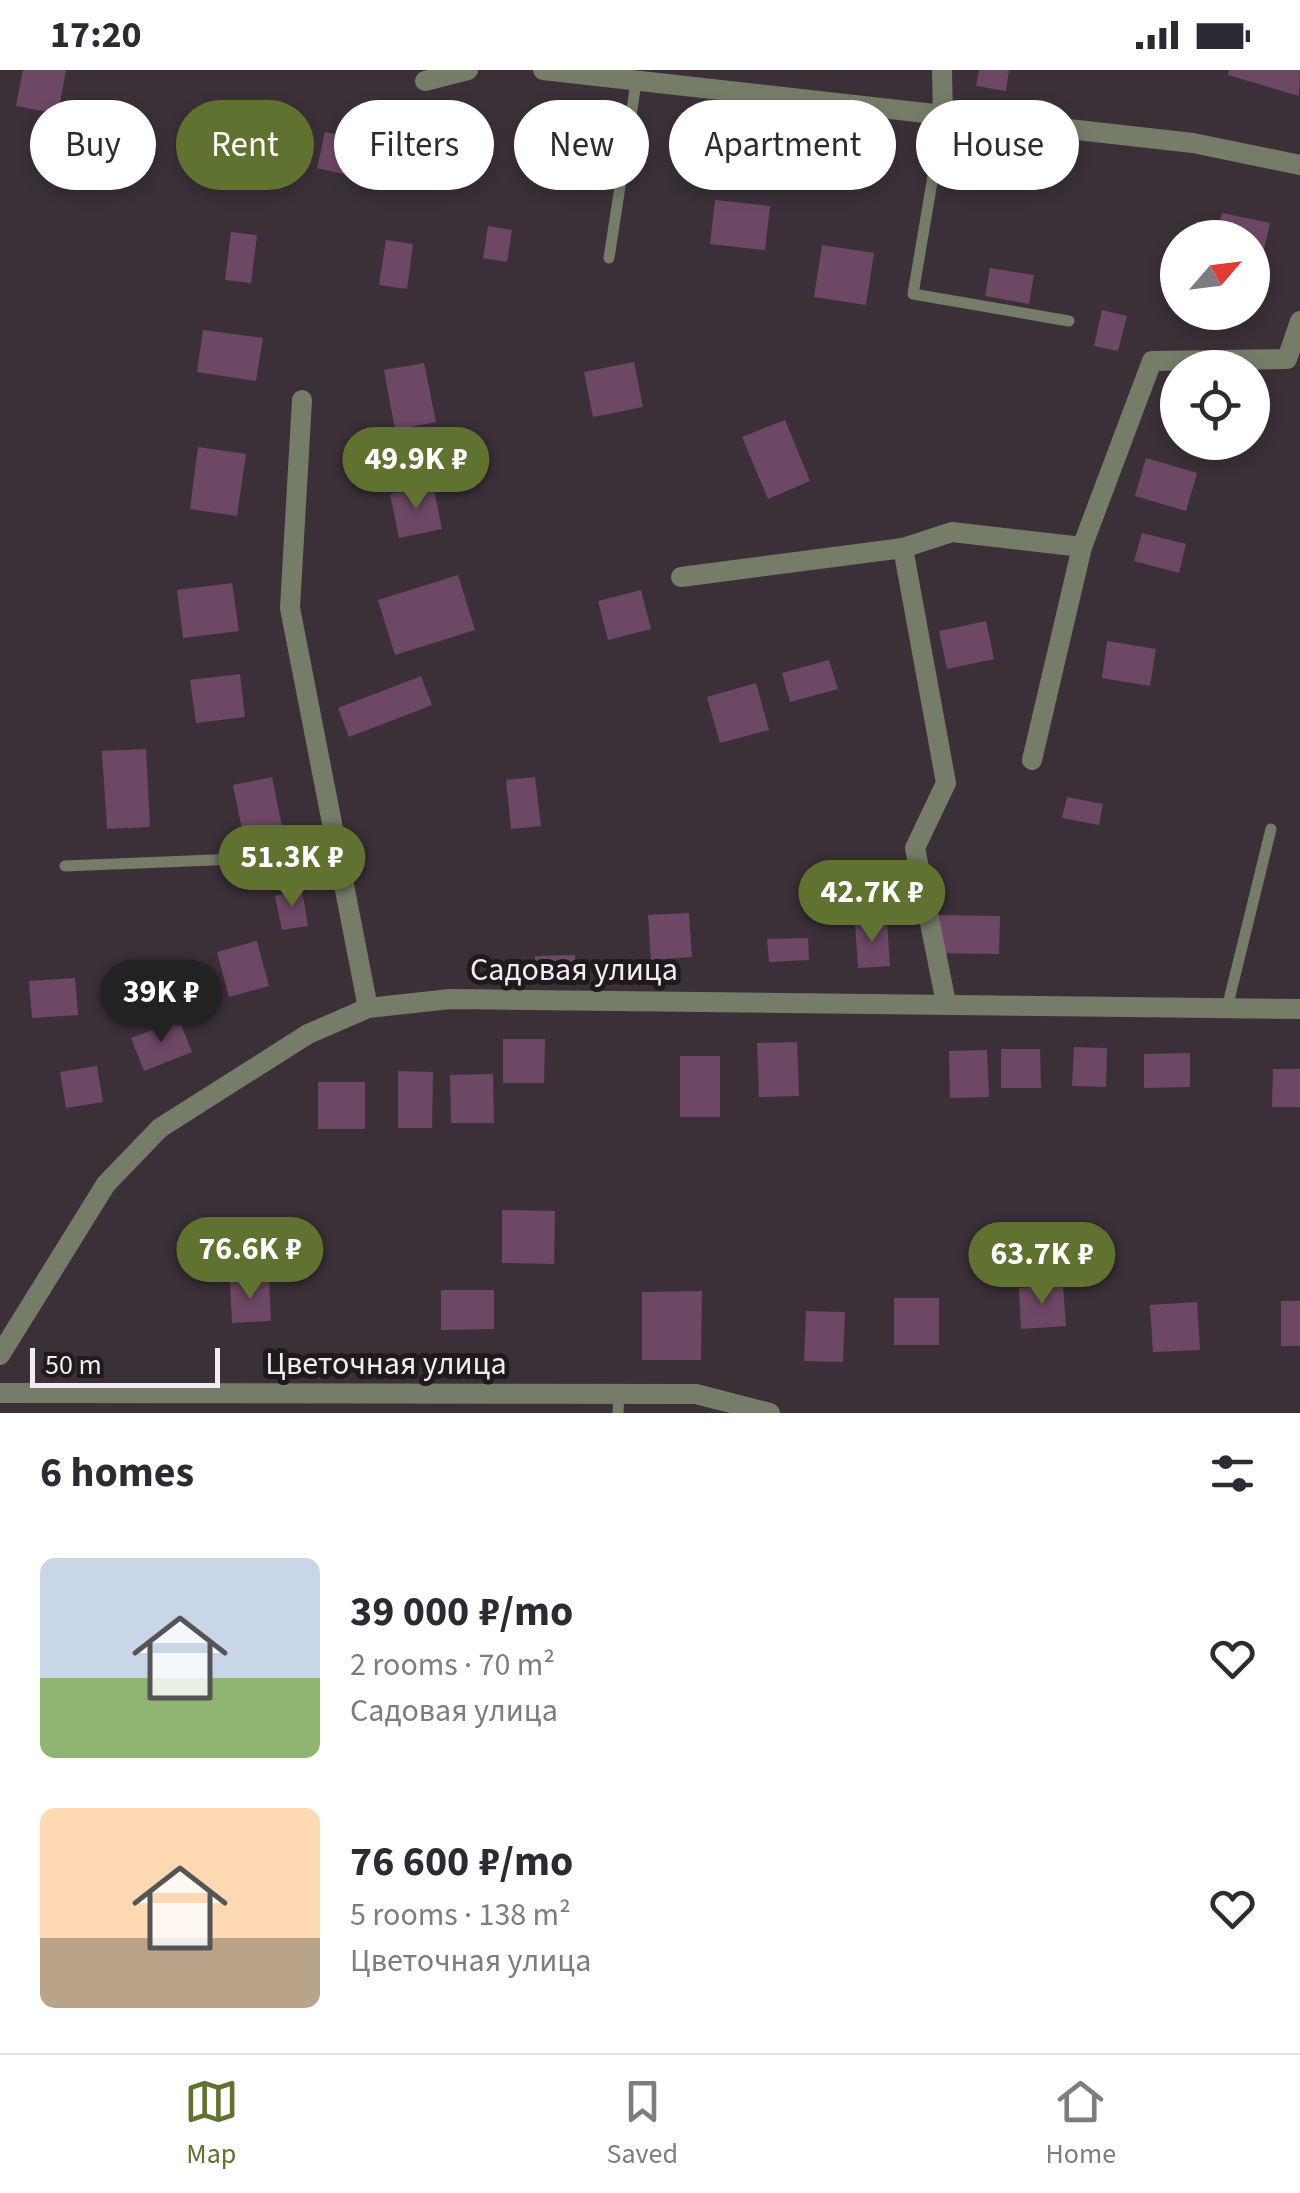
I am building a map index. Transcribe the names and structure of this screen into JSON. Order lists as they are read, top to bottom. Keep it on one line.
{"streets":{"street":["Садовая улица","Цветочная улица"]},"scale_bar":"50 m","north":"top right","page":{"status":"17:20","chip":["Buy","Rent","Filters","New","Apartment","House"],"price":["49.9K ₽","51.3K ₽","42.7K ₽","39K ₽","76.6K ₽","63.7K ₽"],"scale":"50 m","heading":"6 homes","list":[{"name":"39 000 ₽/mo","note":"2 rooms · 70 m² · Садовая улица"},{"name":"76 600 ₽/mo","note":"5 rooms · 138 m² · Цветочная улица"}],"tabs":["Map","Saved","Home"]}}
